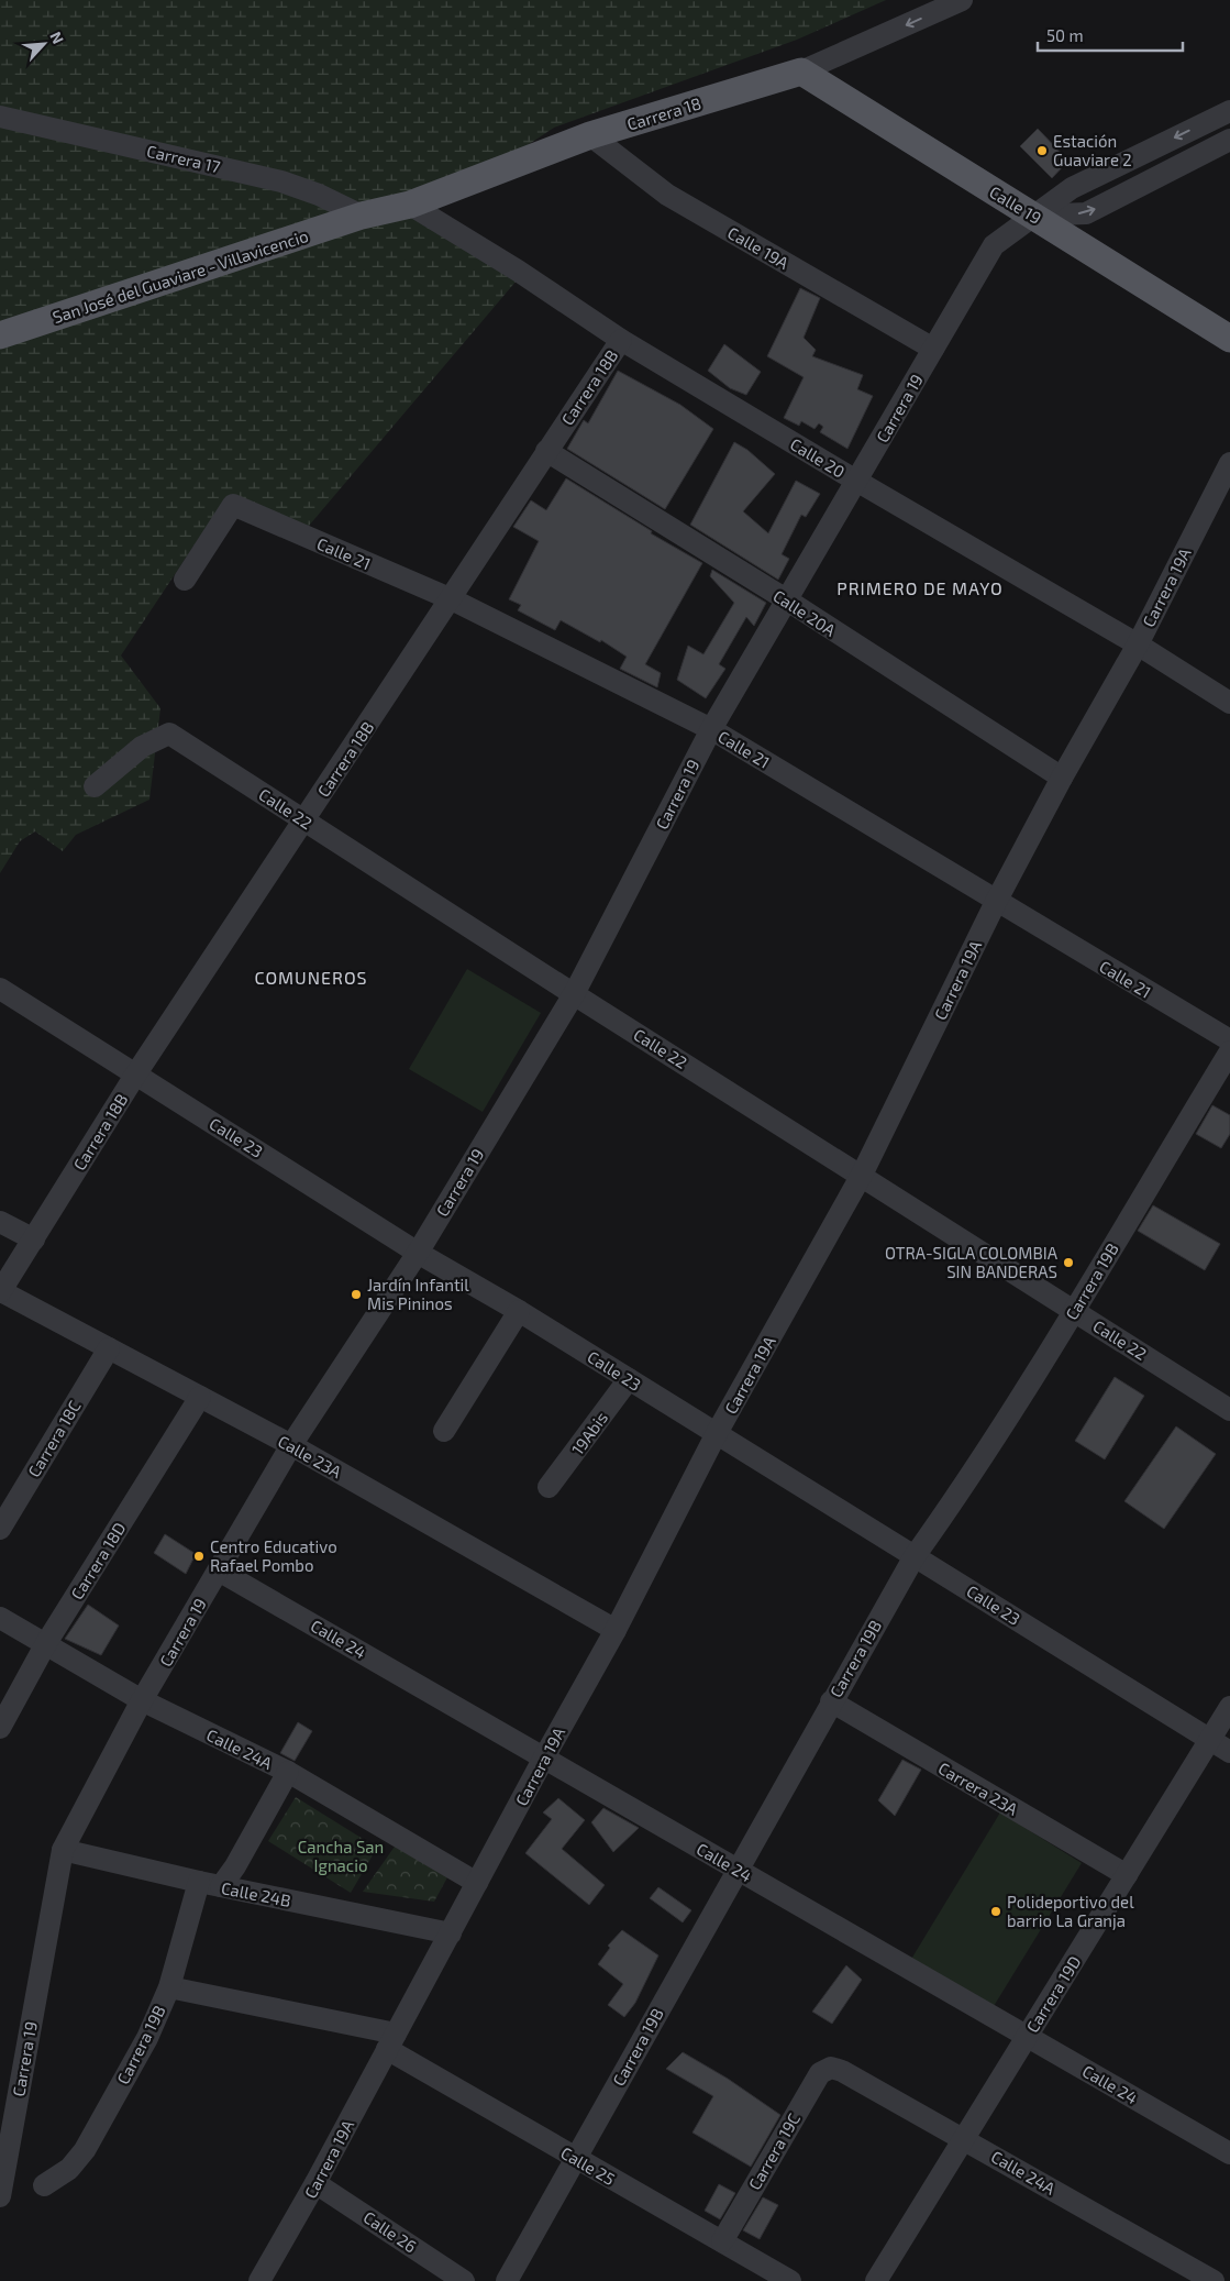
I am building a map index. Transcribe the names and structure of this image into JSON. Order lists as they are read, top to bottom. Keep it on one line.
{"streets":{"main road":["Carrera 18","Calle 19","San José del Guaviare - Villavicencio"],"street":["Carrera 17","Calle 19A","Carrera 18B","Carrera 19","Calle 20","Calle 21","Carrera 19A","Calle 20A","Calle 22","Calle 23","Carrera 19B","19Abis","Carrera 18C","Calle 23A","Carrera 18D","Calle 24","Calle 24A","Carrera 23A","Calle 24B","Carrera 19D","Carrera 19C","Calle 25","Calle 26"]},"crossings":[["Carrera 18","Carrera 17"],["Carrera 18","Calle 19"],["Carrera 18","Calle 19A"],["Carrera 18","San José del Guaviare - Villavicencio"],["Carrera 18","Calle 20"],["Carrera 17","San José del Guaviare - Villavicencio"],["Calle 19","Carrera 19"],["Calle 19A","Carrera 19"],["Carrera 18B","Calle 20"],["Carrera 18B","Calle 21"],["Carrera 18B","Calle 20A"],["Carrera 18B","Calle 22"],["Carrera 18B","Calle 23"],["Carrera 18B","Calle 23A"],["Carrera 19","Calle 20"],["Carrera 19","Calle 21"],["Carrera 19","Calle 20A"],["Carrera 19","Calle 22"],["Carrera 19","Calle 23"],["Carrera 19","Calle 23A"],["Carrera 19","Calle 24"],["Carrera 19","Calle 24A"],["Carrera 19","Calle 24B"],["Calle 20","Carrera 19A"],["Calle 21","Carrera 19A"],["Carrera 19A","Calle 20A"],["Carrera 19A","Calle 22"],["Carrera 19A","Calle 23"],["Carrera 19A","Calle 23A"],["Carrera 19A","Calle 24"],["Carrera 19A","Calle 24A"],["Carrera 19A","Calle 24B"],["Carrera 19A","Calle 25"],["Carrera 19A","Calle 26"],["Calle 22","Carrera 19B"],["Calle 23","Carrera 19B"],["Calle 23","19Abis"],["Calle 23","Carrera 19D"],["Carrera 19B","Calle 24"],["Carrera 19B","Carrera 23A"],["Carrera 19B","Calle 24B"],["Carrera 19B","Calle 25"],["Carrera 18C","Calle 23A"],["Calle 23A","Carrera 18D"],["Carrera 18D","Calle 24A"],["Calle 24","Carrera 19D"],["Calle 24A","Carrera 19D"],["Calle 24A","Carrera 19C"],["Carrera 23A","Carrera 19D"],["Carrera 19C","Calle 25"]],"districts":["PRIMERO DE MAYO","COMUNEROS"],"parks":["Cancha San Ignacio"],"places":["Estación Guaviare 2","OTRA-SIGLA COLOMBIA SIN BANDERAS","Jardín Infantil Mis Pininos","Centro Educativo Rafael Pombo","Polideportivo del barrio La Granja"],"scale_bar":"50 m","north":"top right"}
